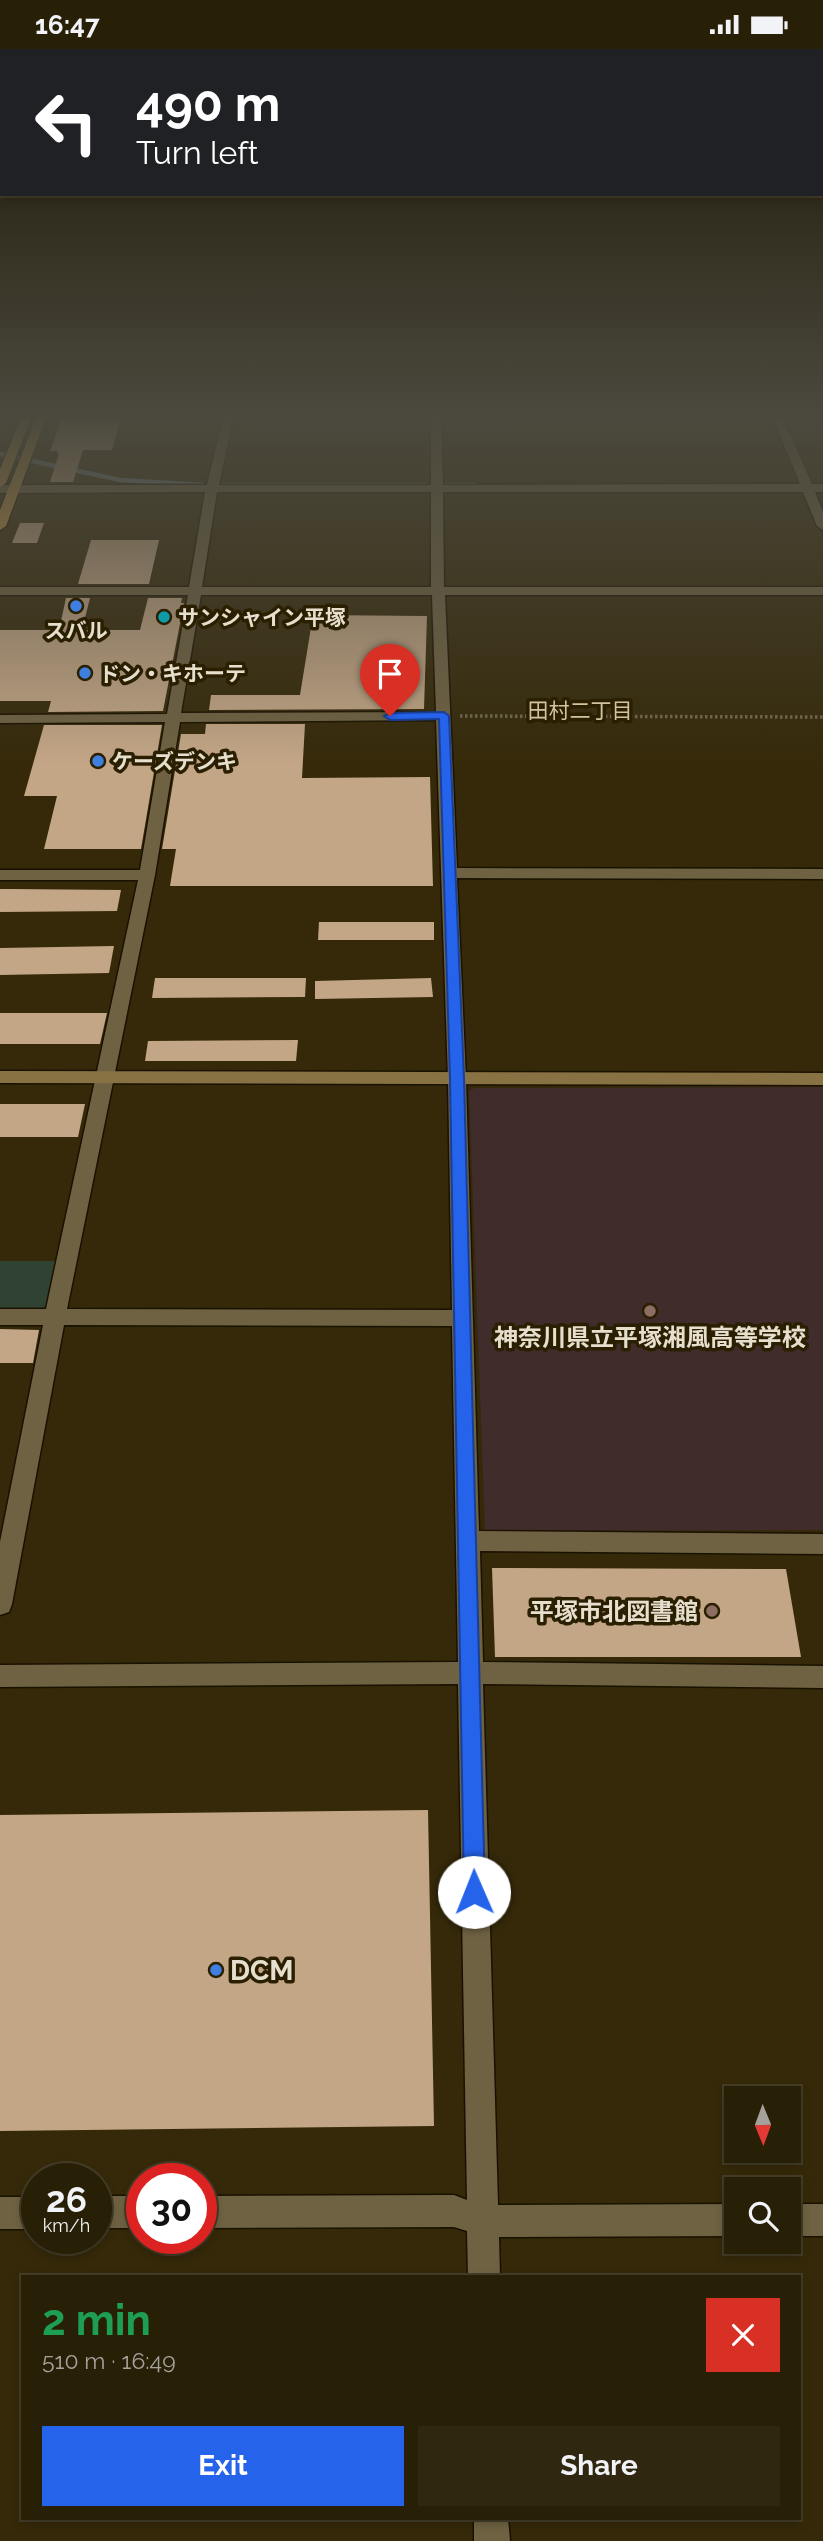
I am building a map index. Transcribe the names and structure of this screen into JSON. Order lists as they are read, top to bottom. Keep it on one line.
{"districts":["田村二丁目"],"places":["スバル","サンシャイン平塚","ドン・キホーテ","ケーズデンキ","神奈川県立平塚湘風高等学校","平塚市北図書館","DCM"],"north":"bottom","page":{"status":"16:47","turn":["490 m","Turn left"],"speed":"26 km/h","limit":"30","heading":["2 min","510 m · 16:49"],"buttons":["Exit","Share"]}}
